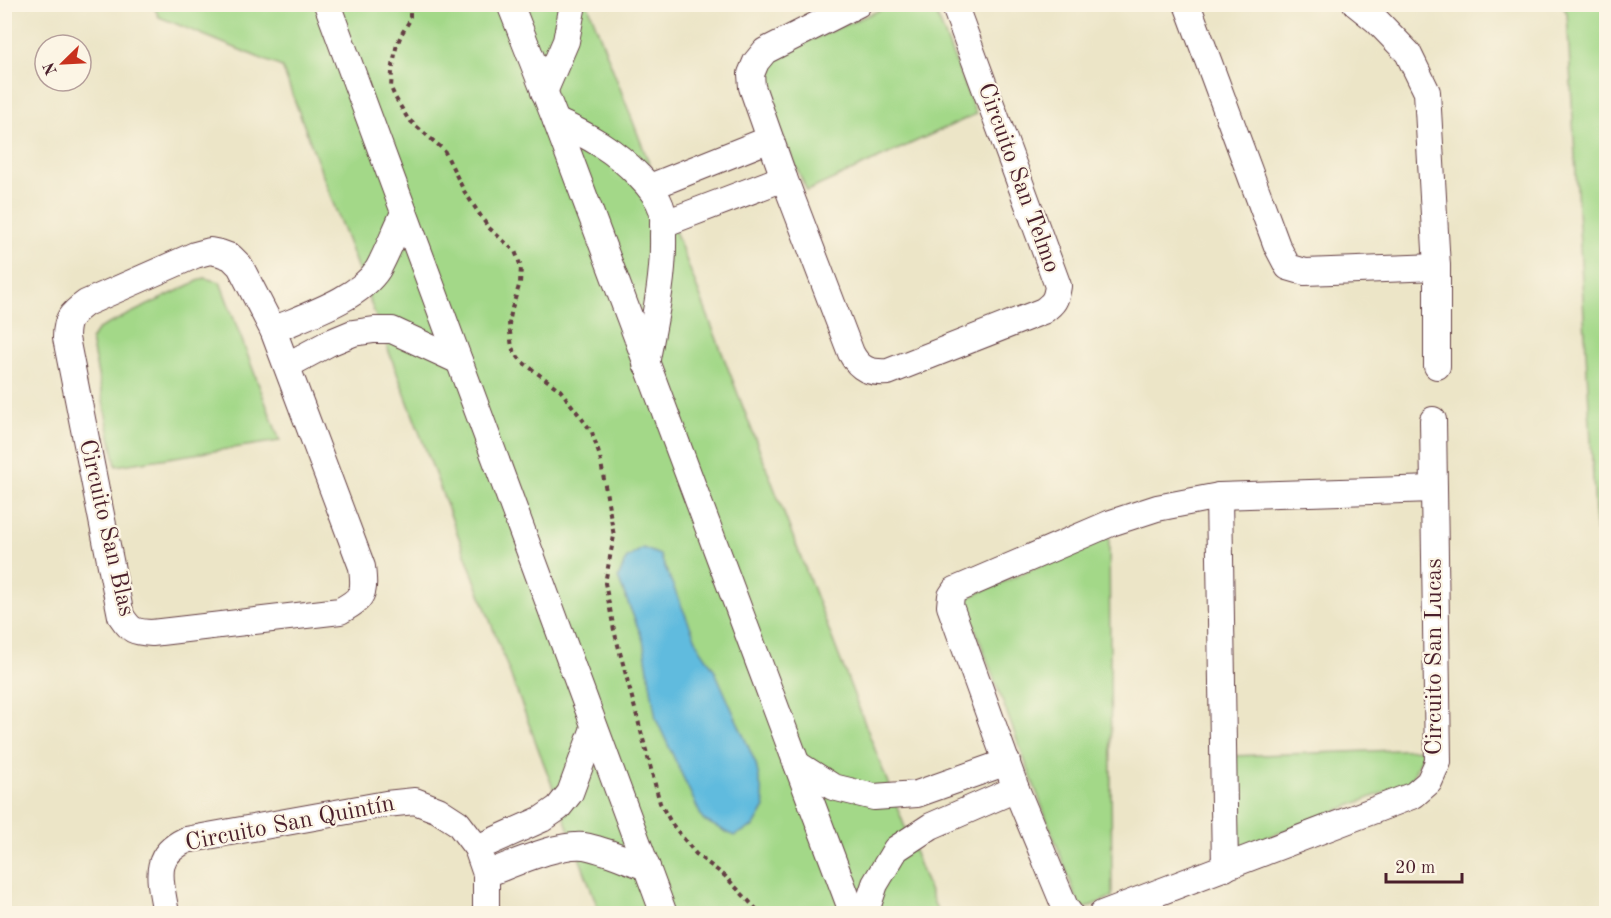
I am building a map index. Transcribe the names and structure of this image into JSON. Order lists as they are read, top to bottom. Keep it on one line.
{"streets":{"street":["Circuito San Telmo","Circuito San Blas","Circuito San Lucas","Circuito San Quintín"]},"scale_bar":"20 m","north":"bottom left"}
